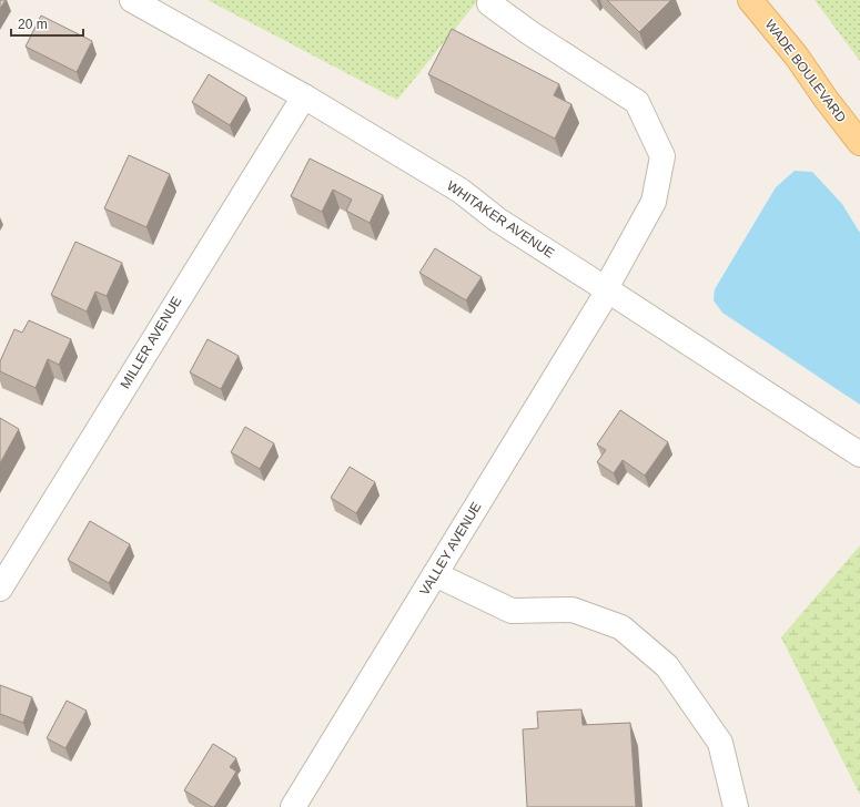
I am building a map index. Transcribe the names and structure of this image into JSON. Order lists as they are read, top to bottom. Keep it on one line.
{"streets":{"main road":["WADE BOULEVARD"],"street":["WHITAKER AVENUE","MILLER AVENUE","VALLEY AVENUE"]},"crossings":[["WHITAKER AVENUE","MILLER AVENUE"],["WHITAKER AVENUE","VALLEY AVENUE"]],"scale_bar":"20 m"}
